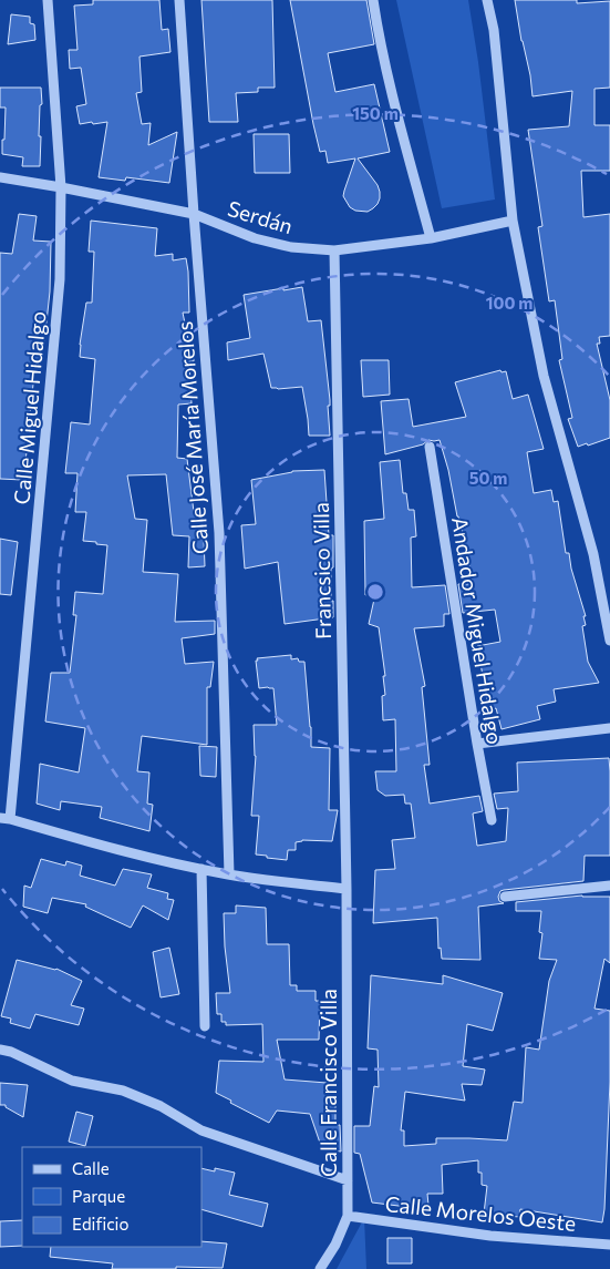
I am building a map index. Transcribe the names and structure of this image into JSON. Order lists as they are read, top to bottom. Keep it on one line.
{"streets":{"street":["Serdán","Calle Miguel Hidalgo","Calle José María Morelos","Francsico Villa","Andador Miguel Hidalgo","Calle Francisco Villa","Calle Morelos Oeste"]},"crossings":[["Serdán","Calle Miguel Hidalgo"],["Serdán","Calle José María Morelos"],["Serdán","Francsico Villa"],["Francsico Villa","Calle Francisco Villa"],["Calle Francisco Villa","Calle Morelos Oeste"]],"legend":["Calle","Parque","Edificio"],"rings":["150 m","100 m","50 m"]}
